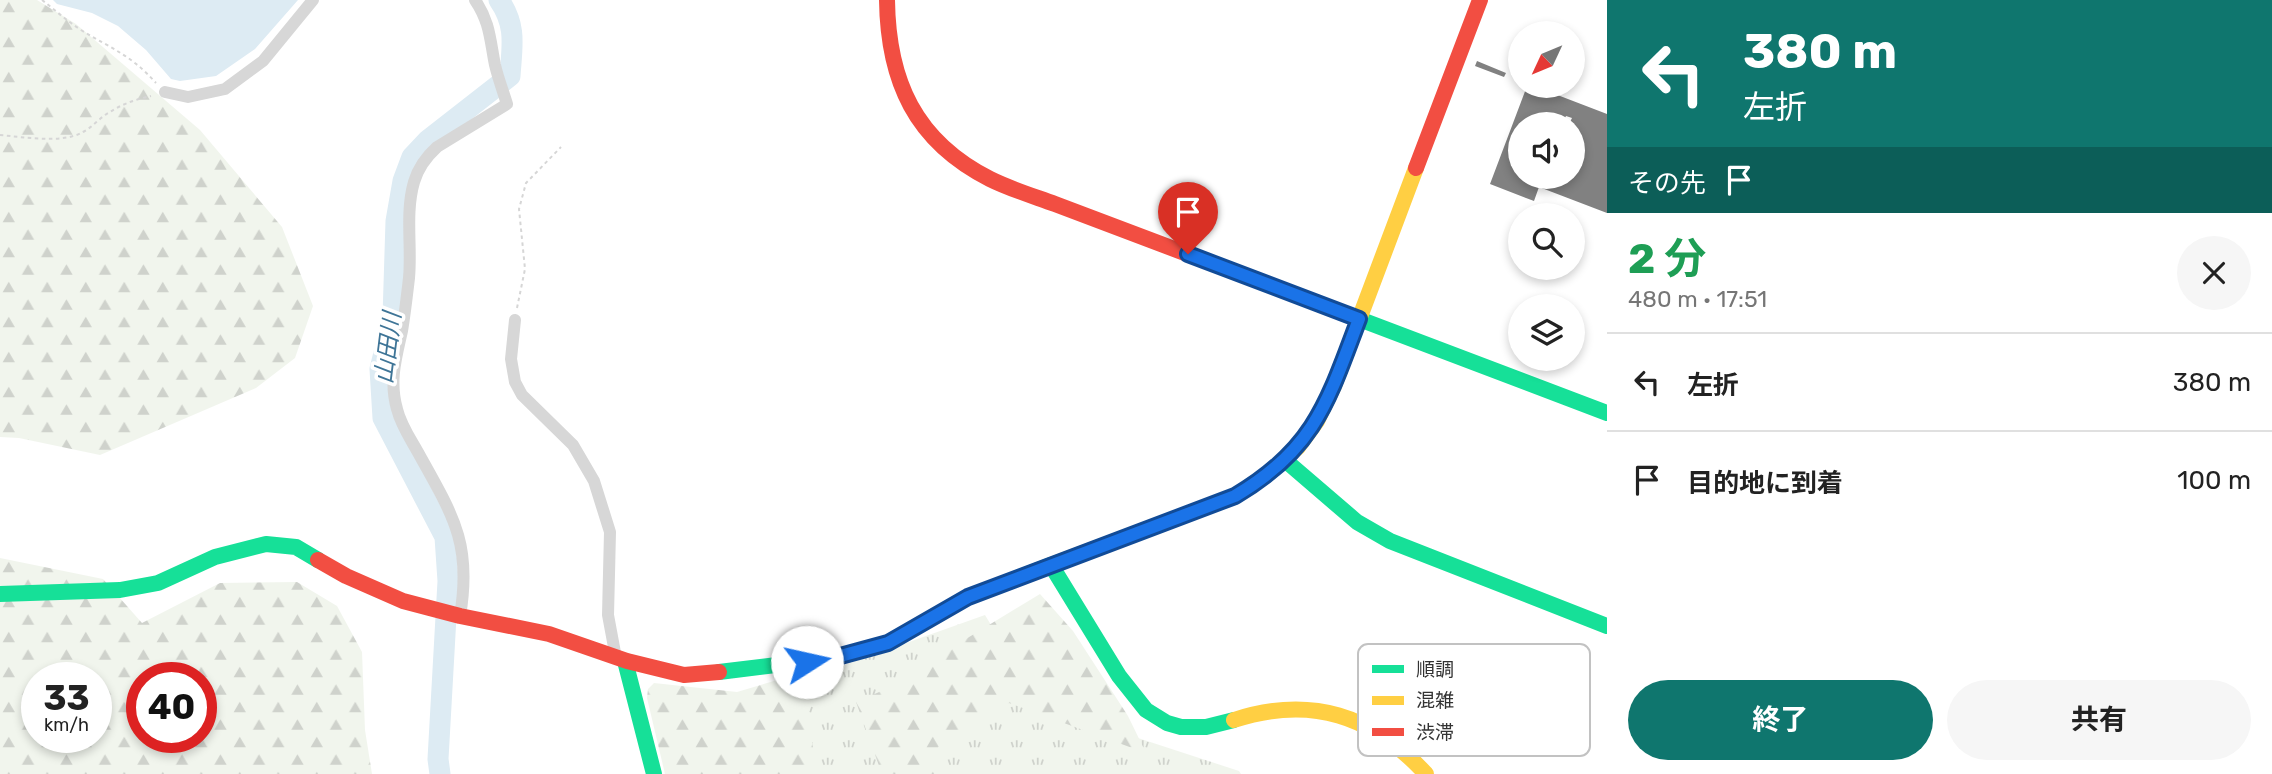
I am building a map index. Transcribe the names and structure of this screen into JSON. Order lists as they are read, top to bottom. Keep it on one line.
{"water":["山田川"],"legend":["順調","混雑","渋滞"],"north":"bottom left","page":{"turn":["380 m","左折"],"then":"その先","heading":["2 分","480 m · 17:51"],"list":[{"name":"左折","value":"380 m"},{"name":"目的地に到着","value":"100 m"}],"speed":"33 km/h","limit":"40","buttons":["終了","共有"]}}
